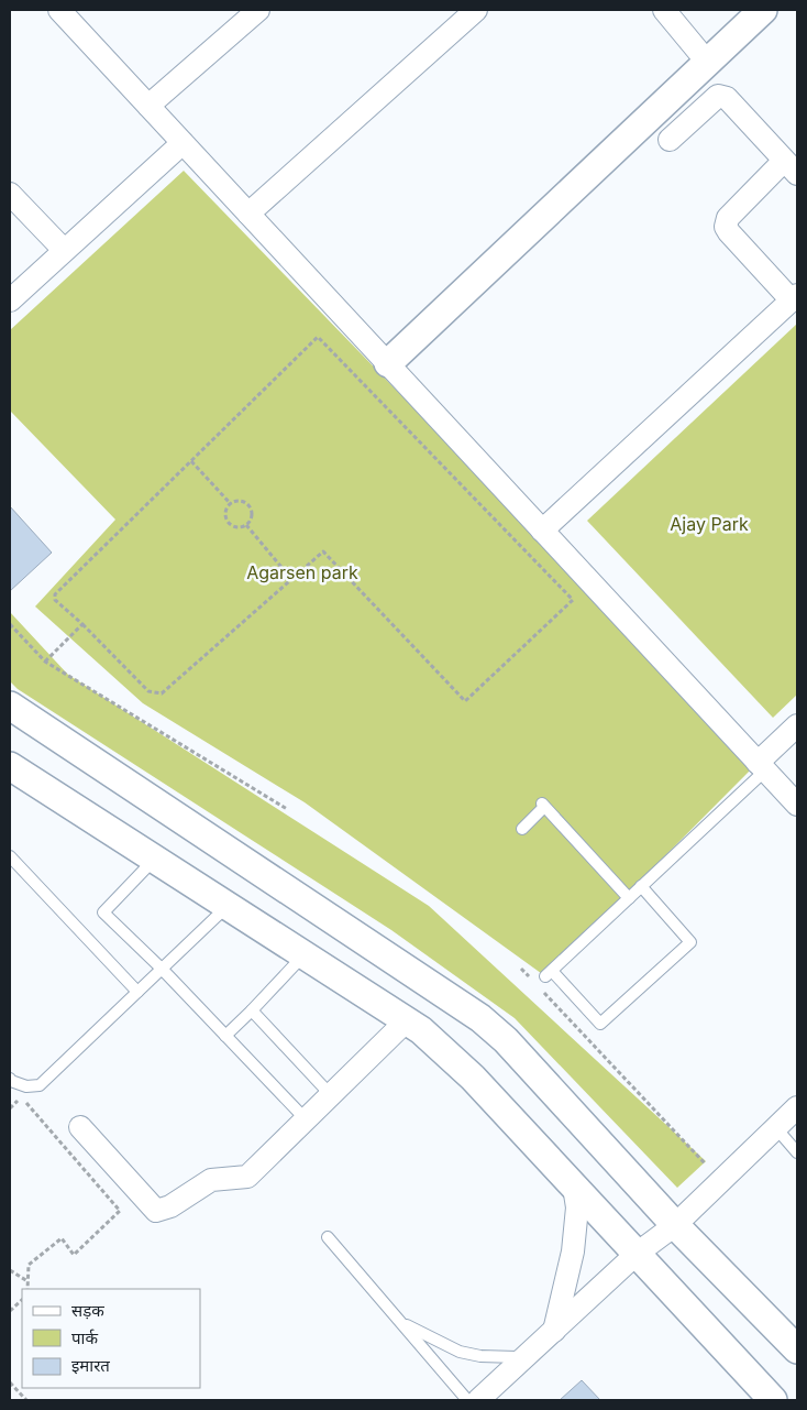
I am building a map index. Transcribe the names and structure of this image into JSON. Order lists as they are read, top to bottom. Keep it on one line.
{"parks":["Ajay Park","Agarsen park"],"legend":["सड़क","पार्क","इमारत"]}
